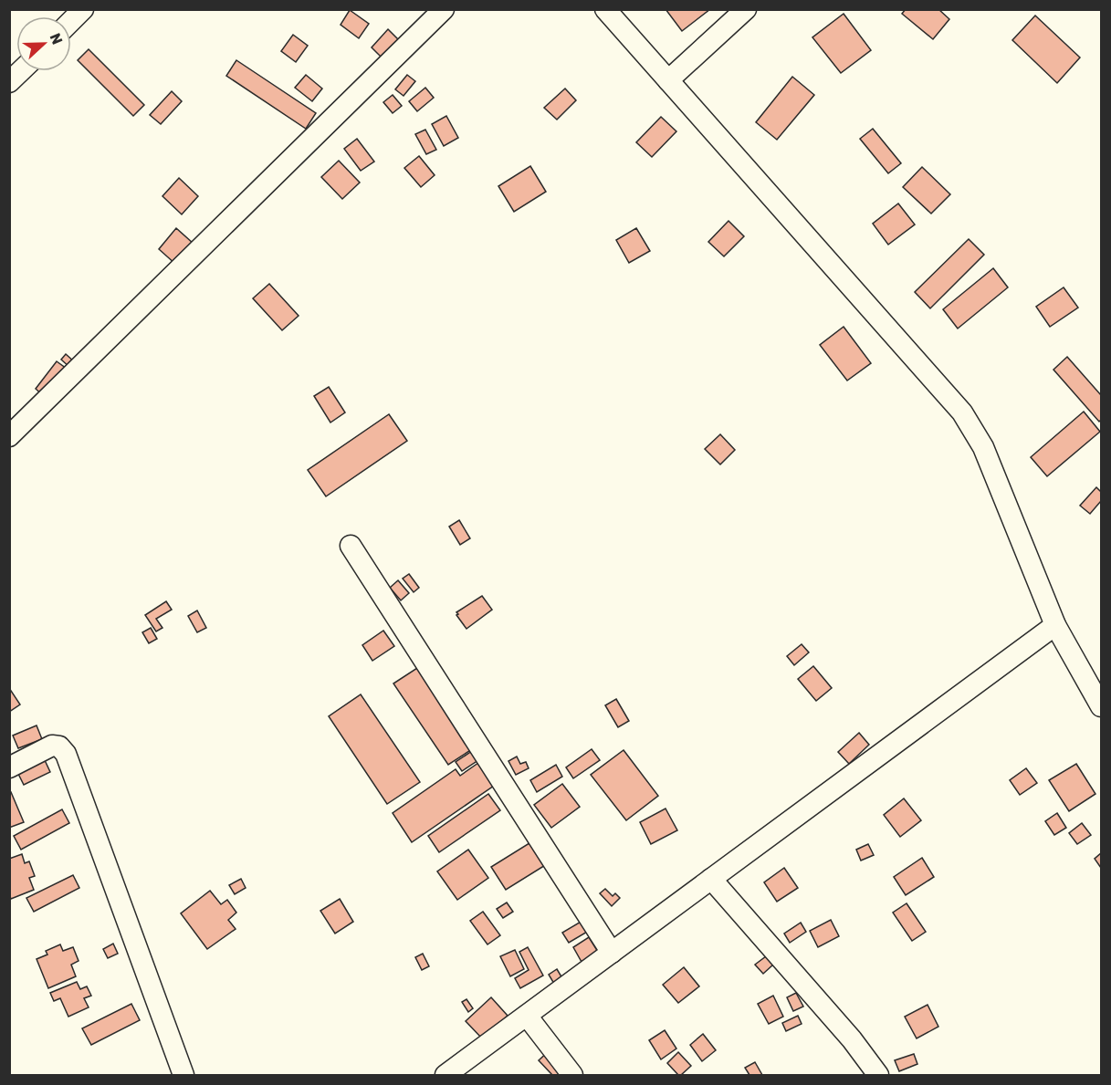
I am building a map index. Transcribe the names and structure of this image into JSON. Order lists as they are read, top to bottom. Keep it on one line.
{"north":"right"}
